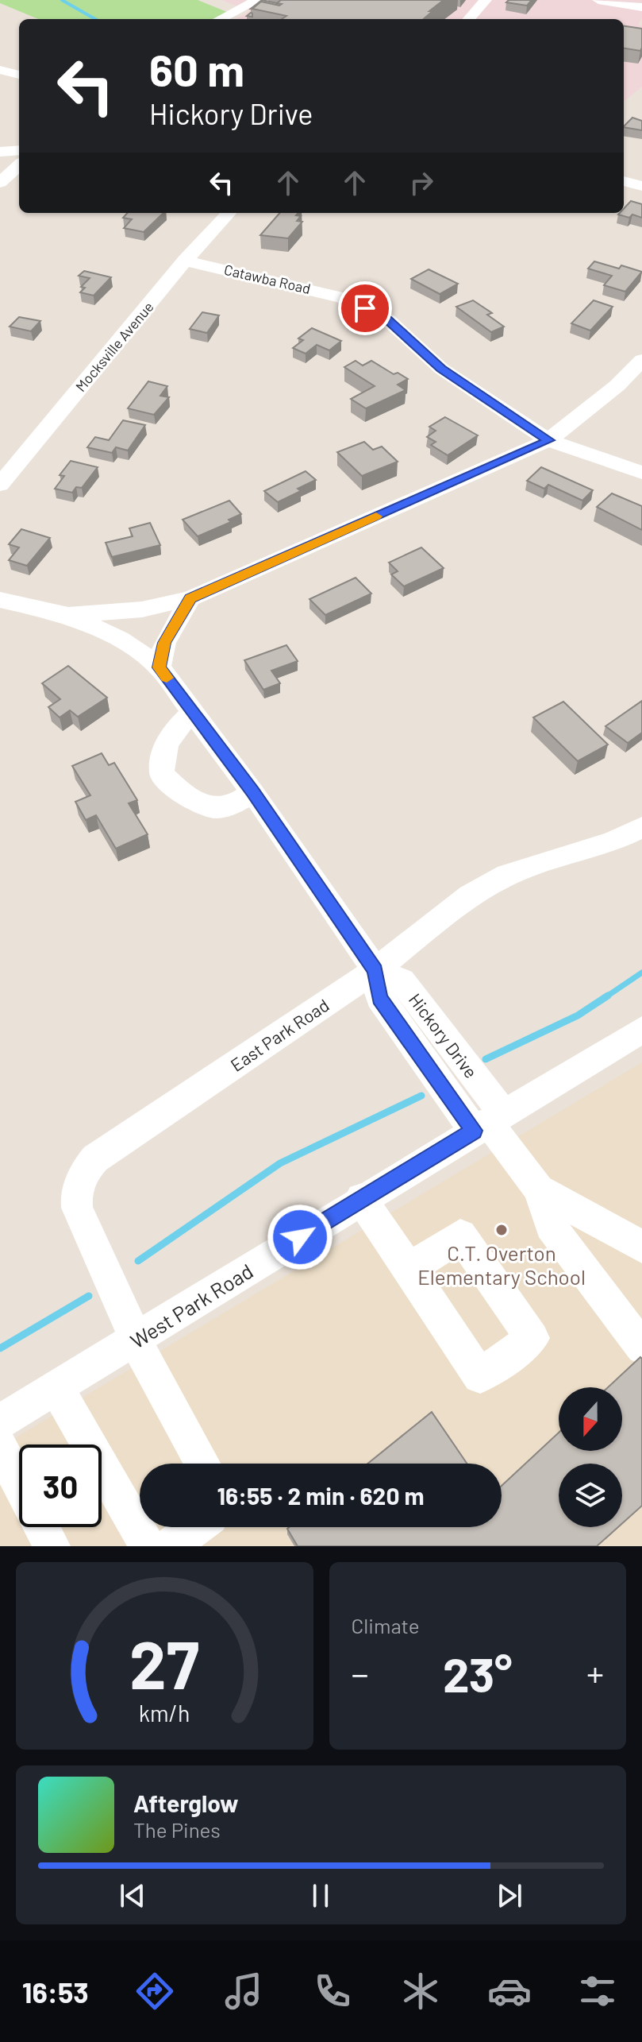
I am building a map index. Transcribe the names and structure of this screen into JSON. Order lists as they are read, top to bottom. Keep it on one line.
{"streets":{"street":["Catawba Road","Mocksville Avenue","East Park Road","Hickory Drive","West Park Road"]},"crossings":[["Catawba Road","Mocksville Avenue"],["East Park Road","Hickory Drive"],["East Park Road","West Park Road"],["Hickory Drive","West Park Road"]],"places":["C.T. Overton Elementary School"],"north":"bottom","page":{"turn":["60 m","Hickory Drive"],"limit":"30","trip":"16:55 · 2 min · 620 m","tile":"Climate","heat":["−","23°","+"],"song":["Afterglow","The Pines"],"tabs":"16:53","gauge":["27","km/h"]}}
